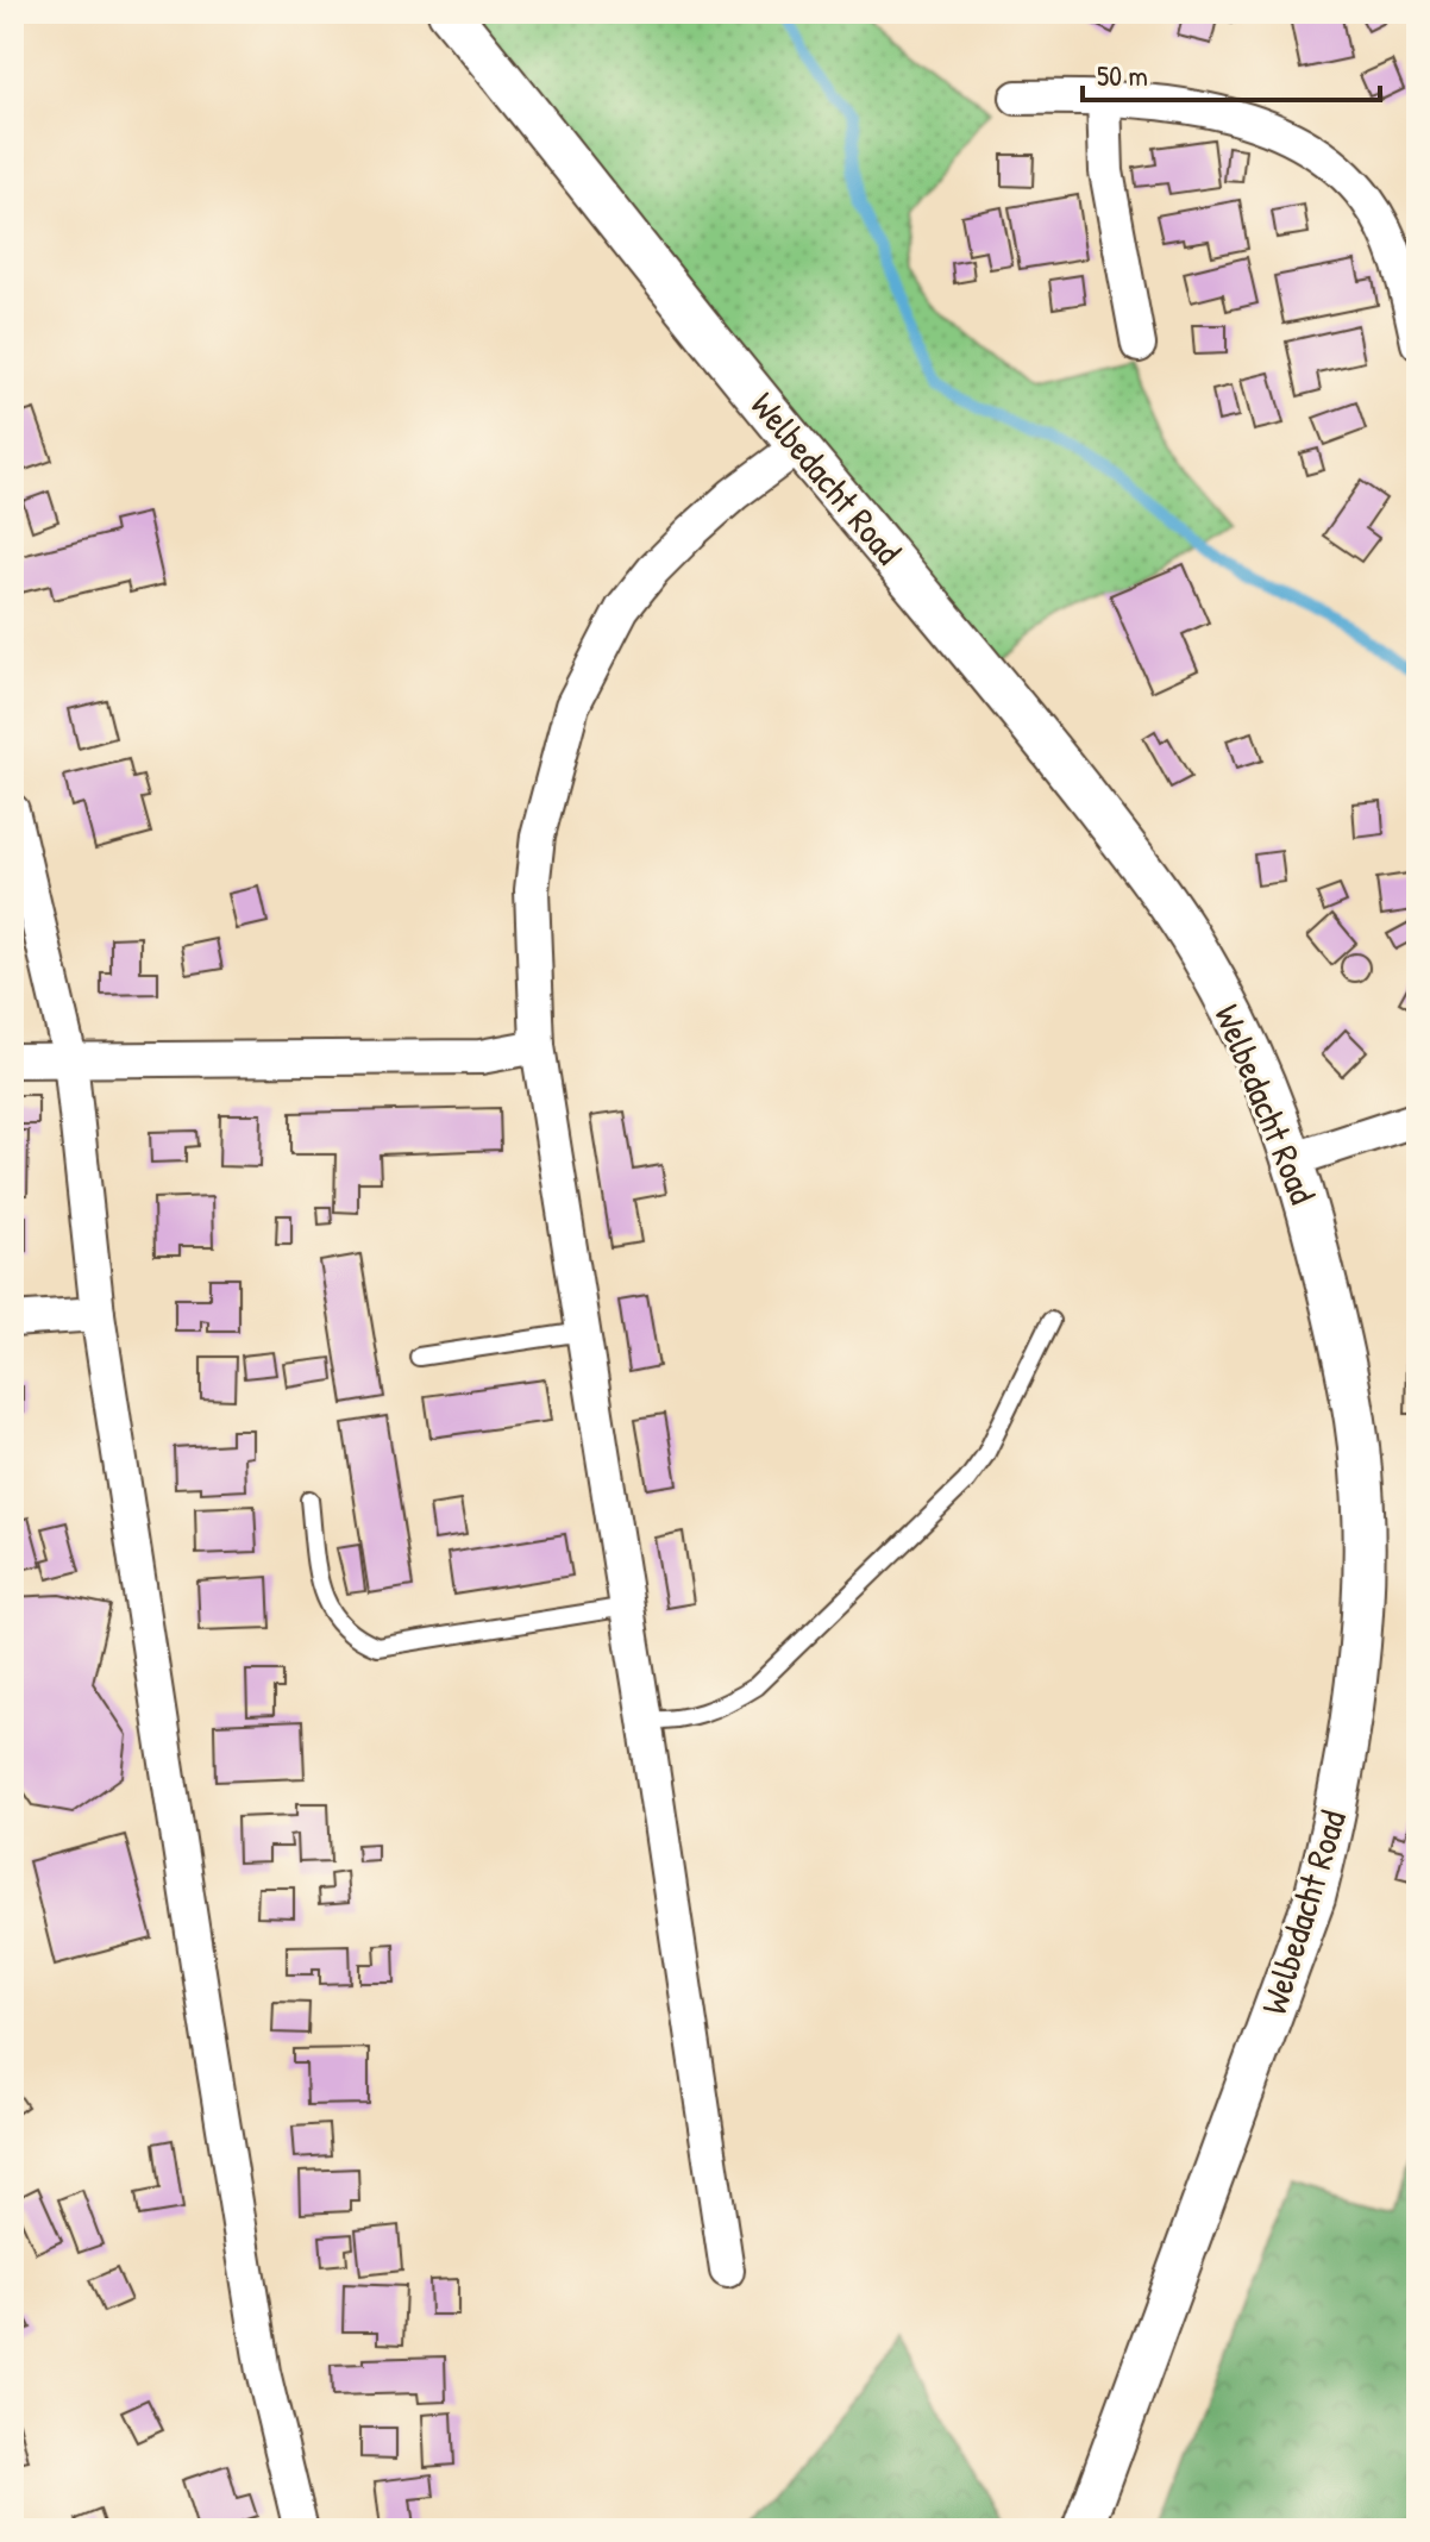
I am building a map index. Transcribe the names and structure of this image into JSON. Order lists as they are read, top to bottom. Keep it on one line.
{"streets":{"street":["Welbedacht Road"]},"scale_bar":"50 m"}
